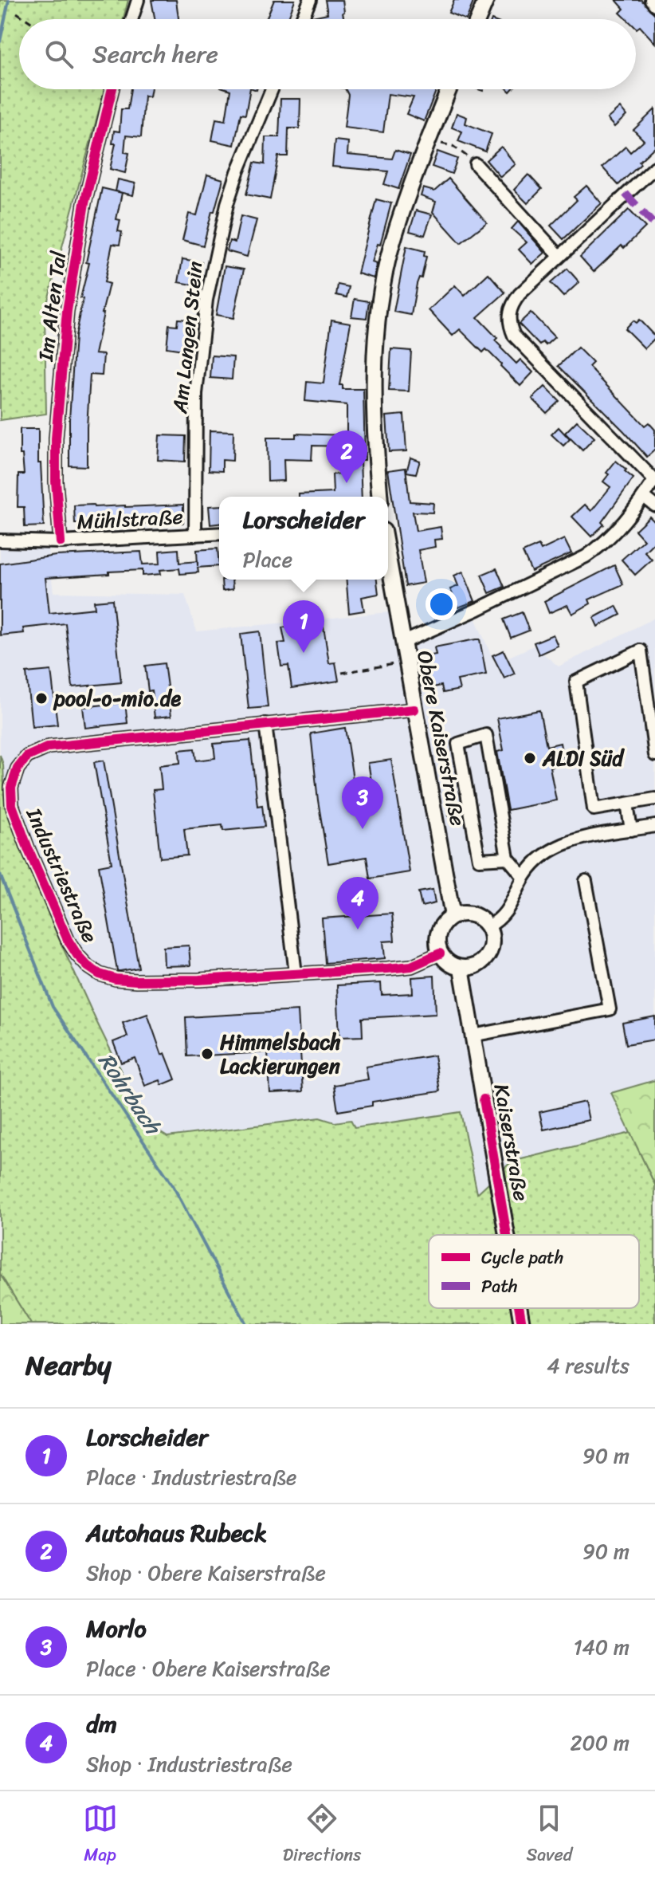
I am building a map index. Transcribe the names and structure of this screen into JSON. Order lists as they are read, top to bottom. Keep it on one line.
{"streets":{"main road":["Obere Kaiserstraße","Kaiserstraße"],"street":["Im Alten Tal","Am Langen Stein","Mühlstraße","Industriestraße"]},"crossings":[["Im Alten Tal","Mühlstraße"],["Am Langen Stein","Mühlstraße"],["Obere Kaiserstraße","Industriestraße"],["Obere Kaiserstraße","Kaiserstraße"],["Industriestraße","Kaiserstraße"]],"water":["Rohrbach"],"places":["pool-o-mio.de","ALDI Süd","Himmelsbach Lackierungen"],"legend":["Cycle path","Path"],"page":{"search":"Search here","pins":["2","1","3","4"],"popup":["Lorscheider","Place"],"heading":["Nearby","4 results"],"list":[{"mark":"1","name":"Lorscheider","note":"Place · Industriestraße","value":"90 m"},{"mark":"2","name":"Autohaus Rubeck","note":"Shop · Obere Kaiserstraße","value":"90 m"},{"mark":"3","name":"Morlo","note":"Place · Obere Kaiserstraße","value":"140 m"},{"mark":"4","name":"dm","note":"Shop · Industriestraße","value":"200 m"}],"nav":["Map","Directions","Saved"]}}
